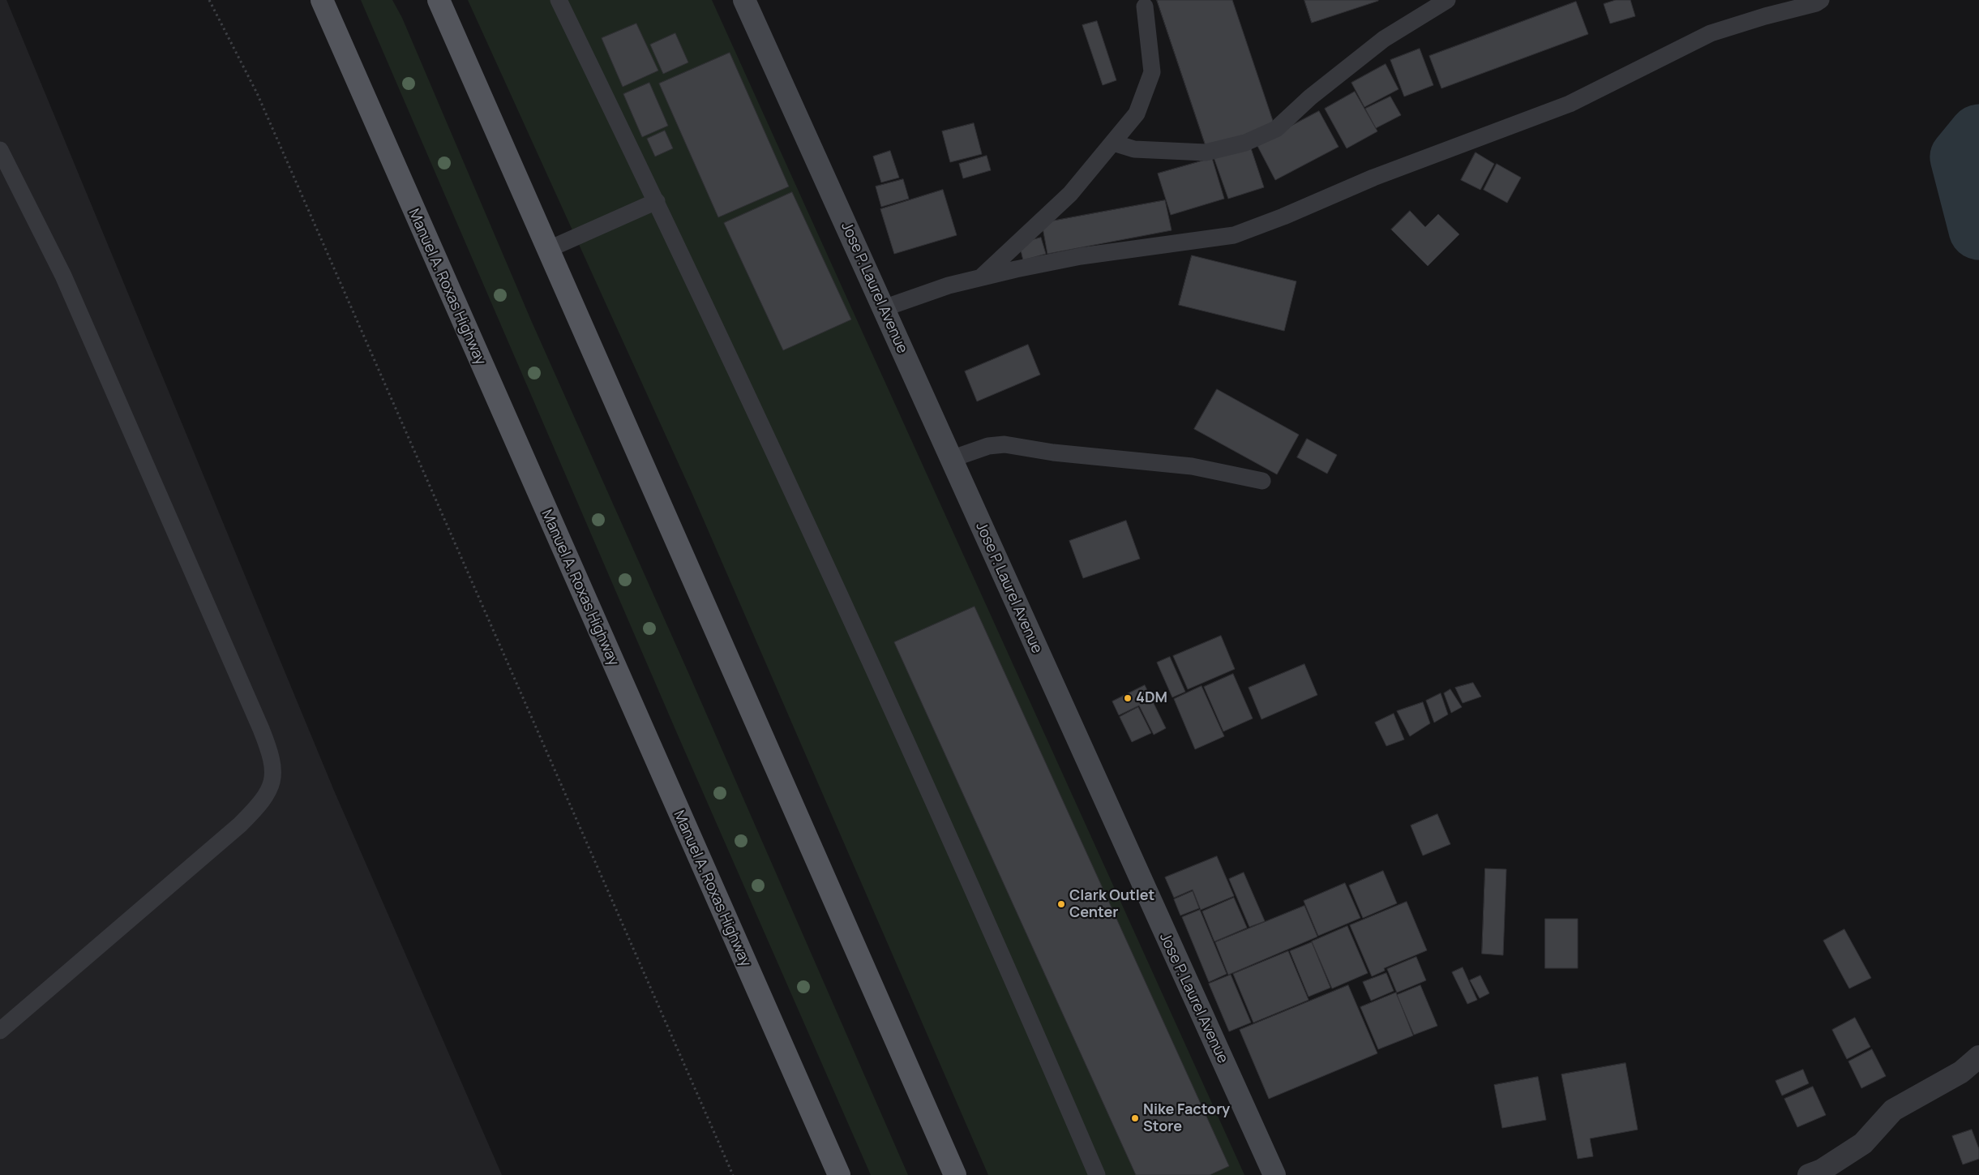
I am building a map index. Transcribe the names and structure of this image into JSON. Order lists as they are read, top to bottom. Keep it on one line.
{"streets":{"main road":["Manuel A. Roxas Highway"],"street":["Jose P. Laurel Avenue"]},"places":["4DM","Clark Outlet Center","Nike Factory Store"]}
